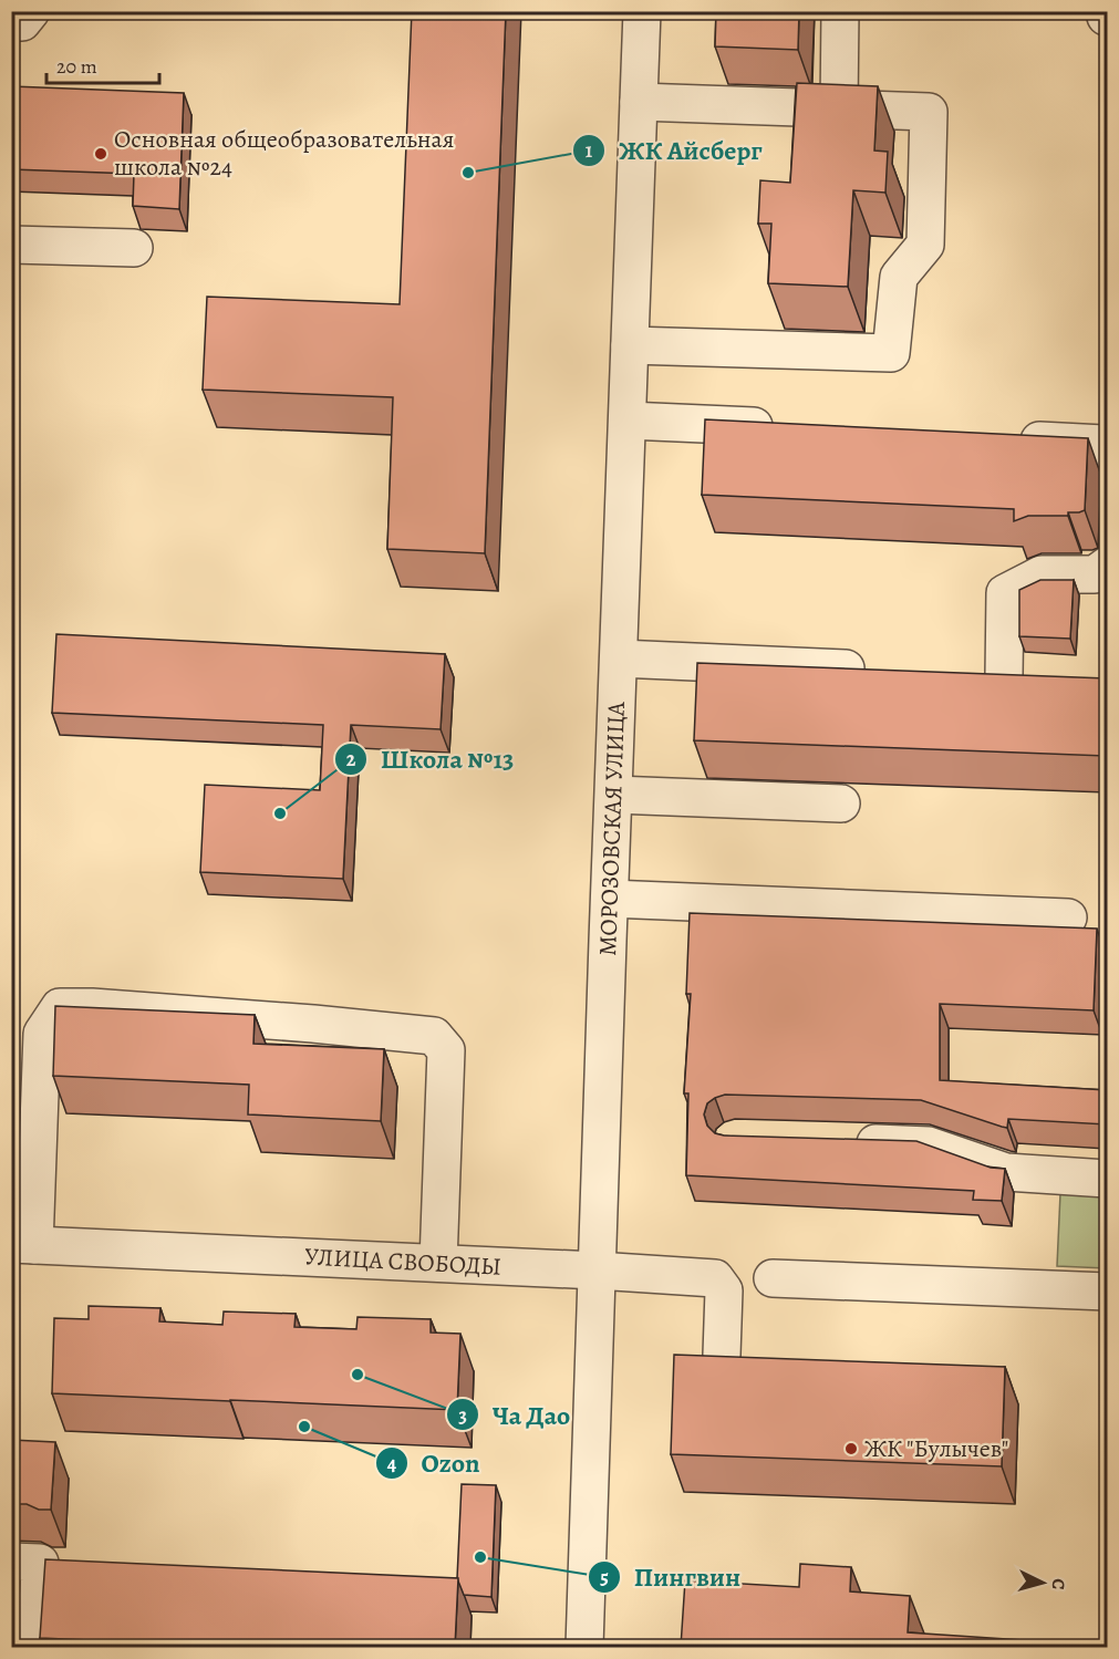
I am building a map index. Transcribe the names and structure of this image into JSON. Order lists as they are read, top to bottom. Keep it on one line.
{"streets":{"street":["МОРОЗОВСКАЯ УЛИЦА","УЛИЦА СВОБОДЫ"]},"crossings":[["МОРОЗОВСКАЯ УЛИЦА","УЛИЦА СВОБОДЫ"]],"places":["Основная общеобразовательная школа №24","ЖК Айсберг","Школа №13","Ча Дао","Ozon","ЖК \"Булычев\"","Пингвин"],"scale_bar":"20 m","north":"right"}
